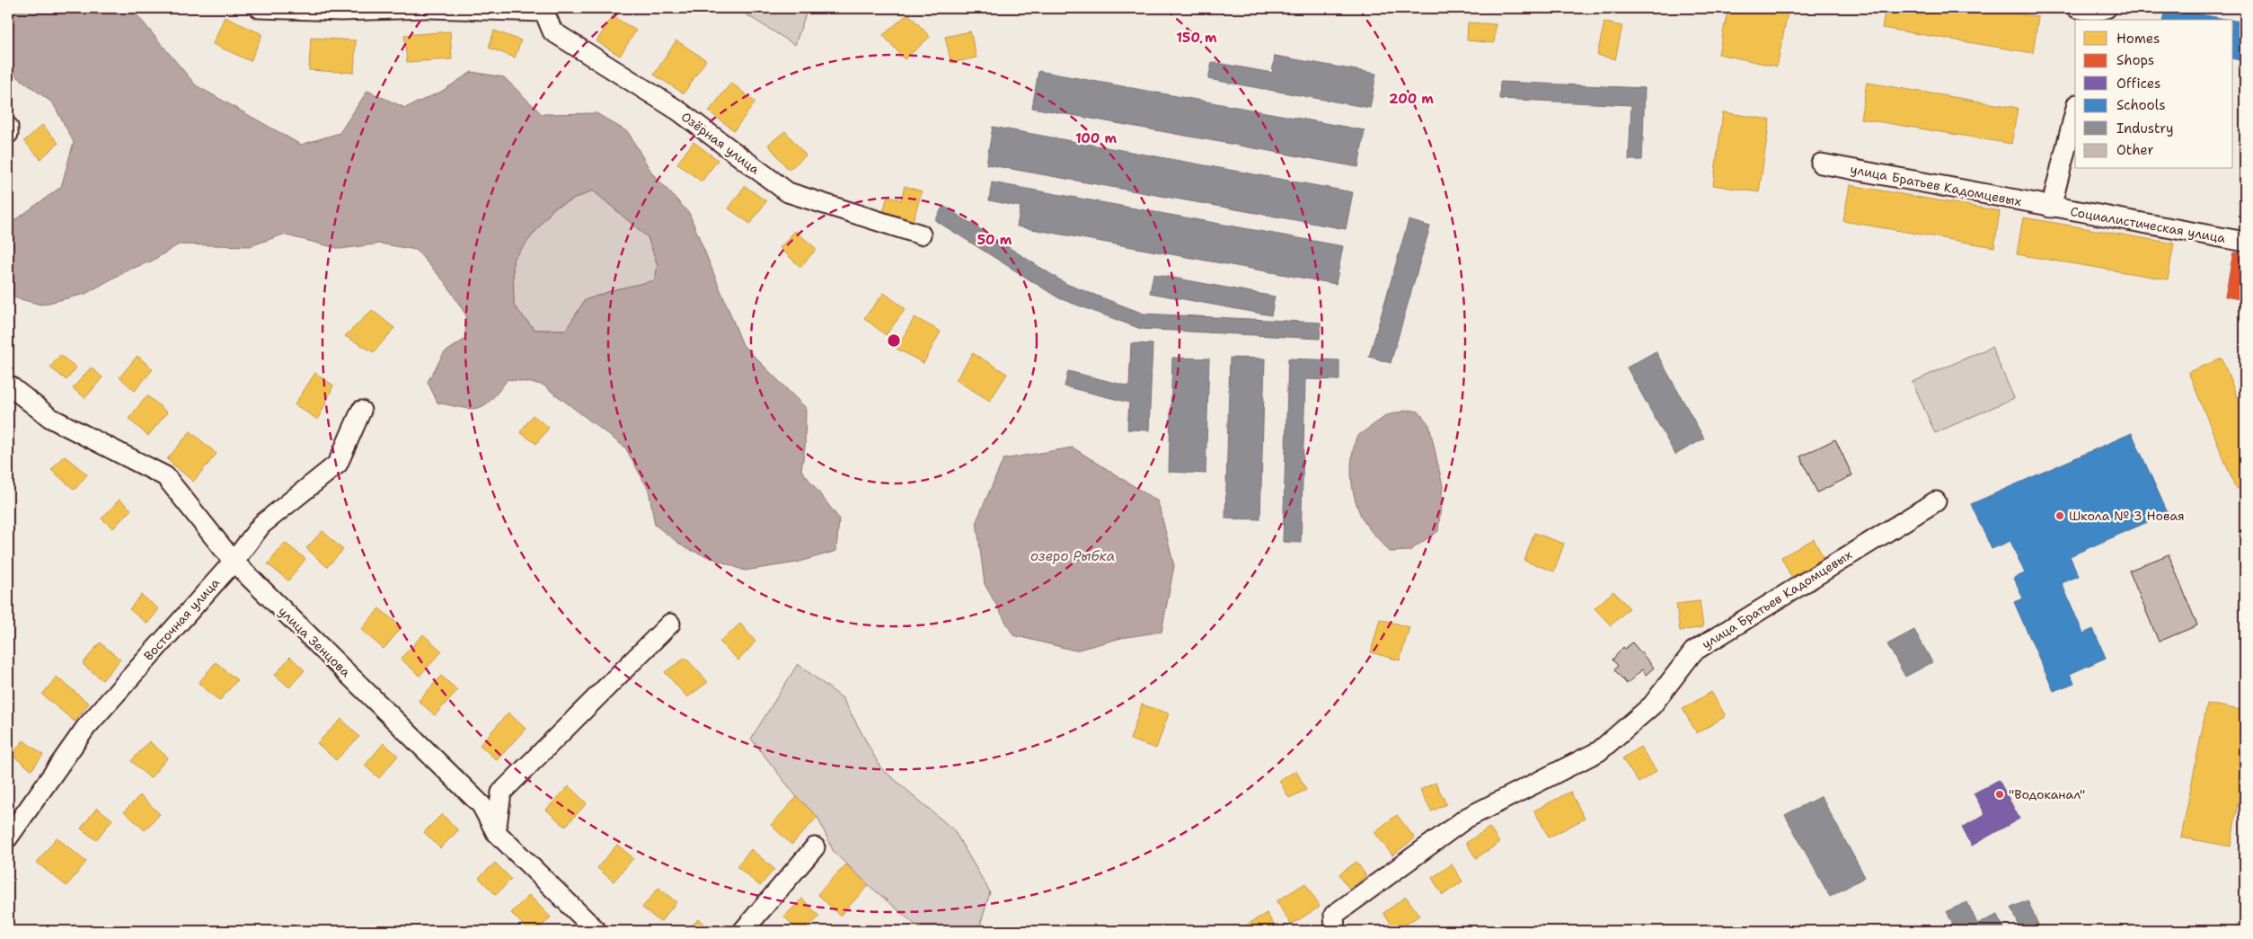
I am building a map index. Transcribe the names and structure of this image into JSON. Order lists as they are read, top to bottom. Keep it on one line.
{"streets":{"street":["Озёрная улица","улица Братьев Кадомцевых","Социалистическая улица","Восточная улица","улица Зенцова"]},"crossings":[["улица Братьев Кадомцевых","Социалистическая улица"],["Восточная улица","улица Зенцова"]],"water":["озеро Рыбка"],"places":["Школа № 3 Новая","\"Водоканал\""],"legend":["Homes","Shops","Offices","Schools","Industry","Other"],"rings":["150 m","200 m","100 m","50 m"]}
